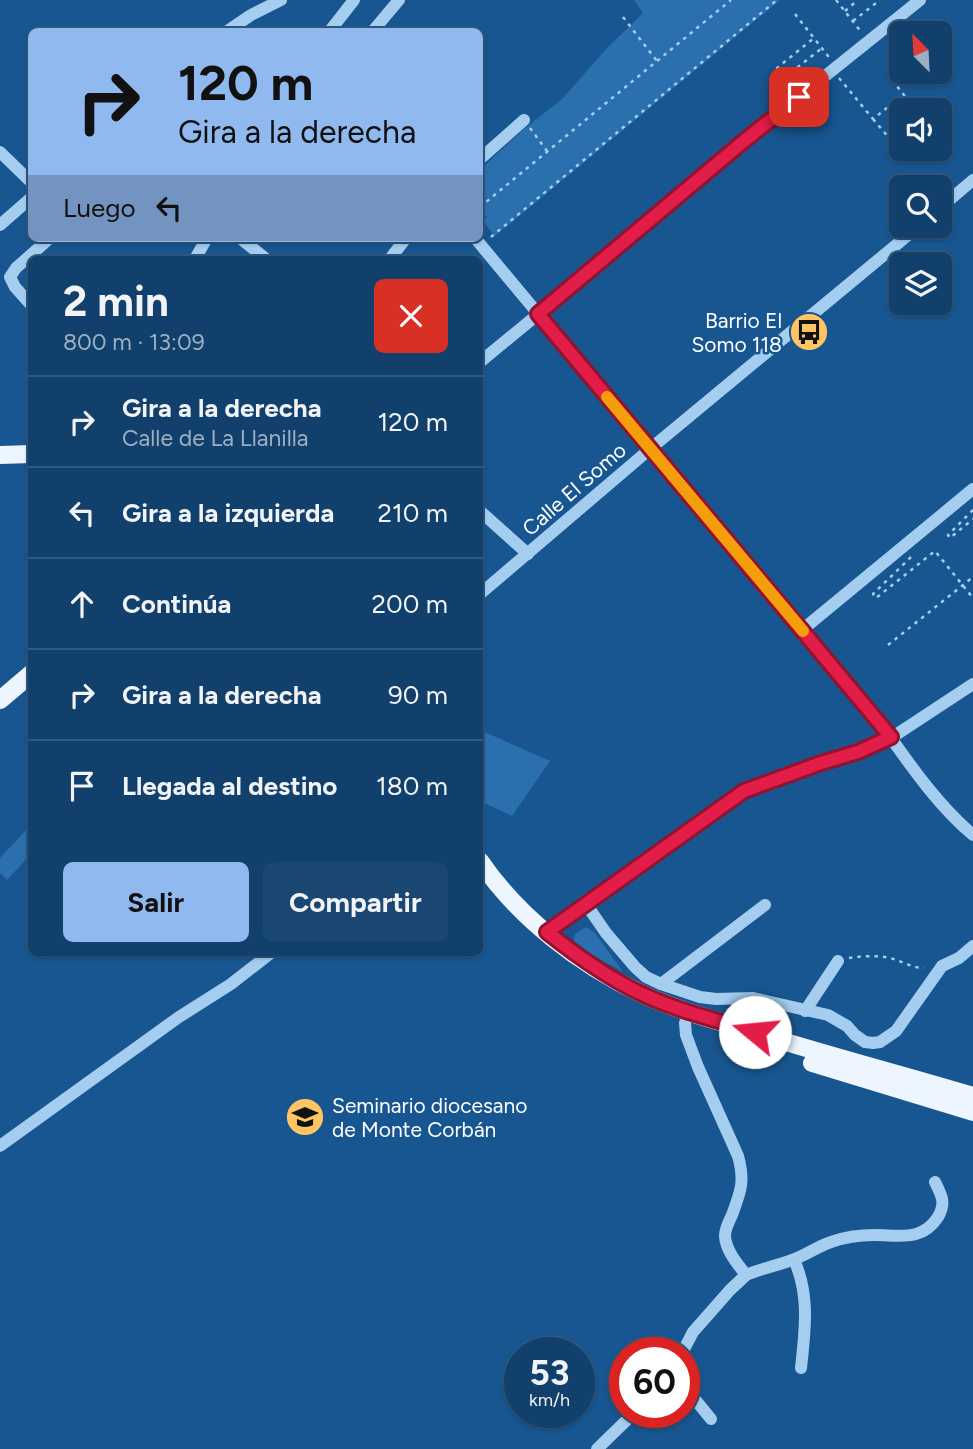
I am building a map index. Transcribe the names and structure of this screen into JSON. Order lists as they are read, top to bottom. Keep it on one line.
{"streets":{"street":["Calle El Somo"]},"places":{"bus stop":["Barrio El Somo 118"],"school or university":["Seminario diocesano de Monte Corbán"]},"north":"top left","page":{"turn":["120 m","Gira a la derecha"],"then":"Luego","heading":["2 min","800 m · 13:09"],"list":[{"name":"Gira a la derecha","note":"Calle de La Llanilla","value":"120 m"},{"name":"Gira a la izquierda","value":"210 m"},{"name":"Continúa","value":"200 m"},{"name":"Gira a la derecha","value":"90 m"},{"name":"Llegada al destino","value":"180 m"}],"buttons":["Salir","Compartir"],"speed":"53 km/h","limit":"60"}}
